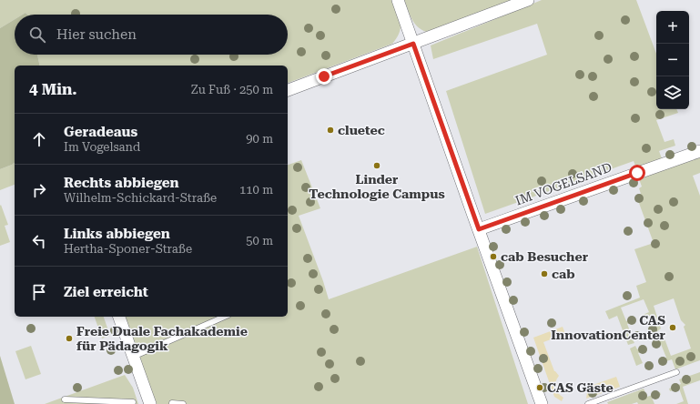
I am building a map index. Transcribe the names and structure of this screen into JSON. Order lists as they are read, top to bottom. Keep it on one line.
{"streets":{"street":["IM VOGELSAND"]},"places":["cluetec","Linder Technologie Campus","cab Besucher","cab","CAS InnovationCenter","Freie Duale Fachakademie für Pädagogik","CAS Gäste"],"page":{"map_buttons":["+","−"],"search":"Hier suchen","heading":["4 Min.","Zu Fuß · 250 m"],"list":[["Geradeaus","Im Vogelsand","90 m"],["Rechts abbiegen","Wilhelm-Schickard-Straße","110 m"],["Links abbiegen","Hertha-Sponer-Straße","50 m"],"Ziel erreicht"]}}
